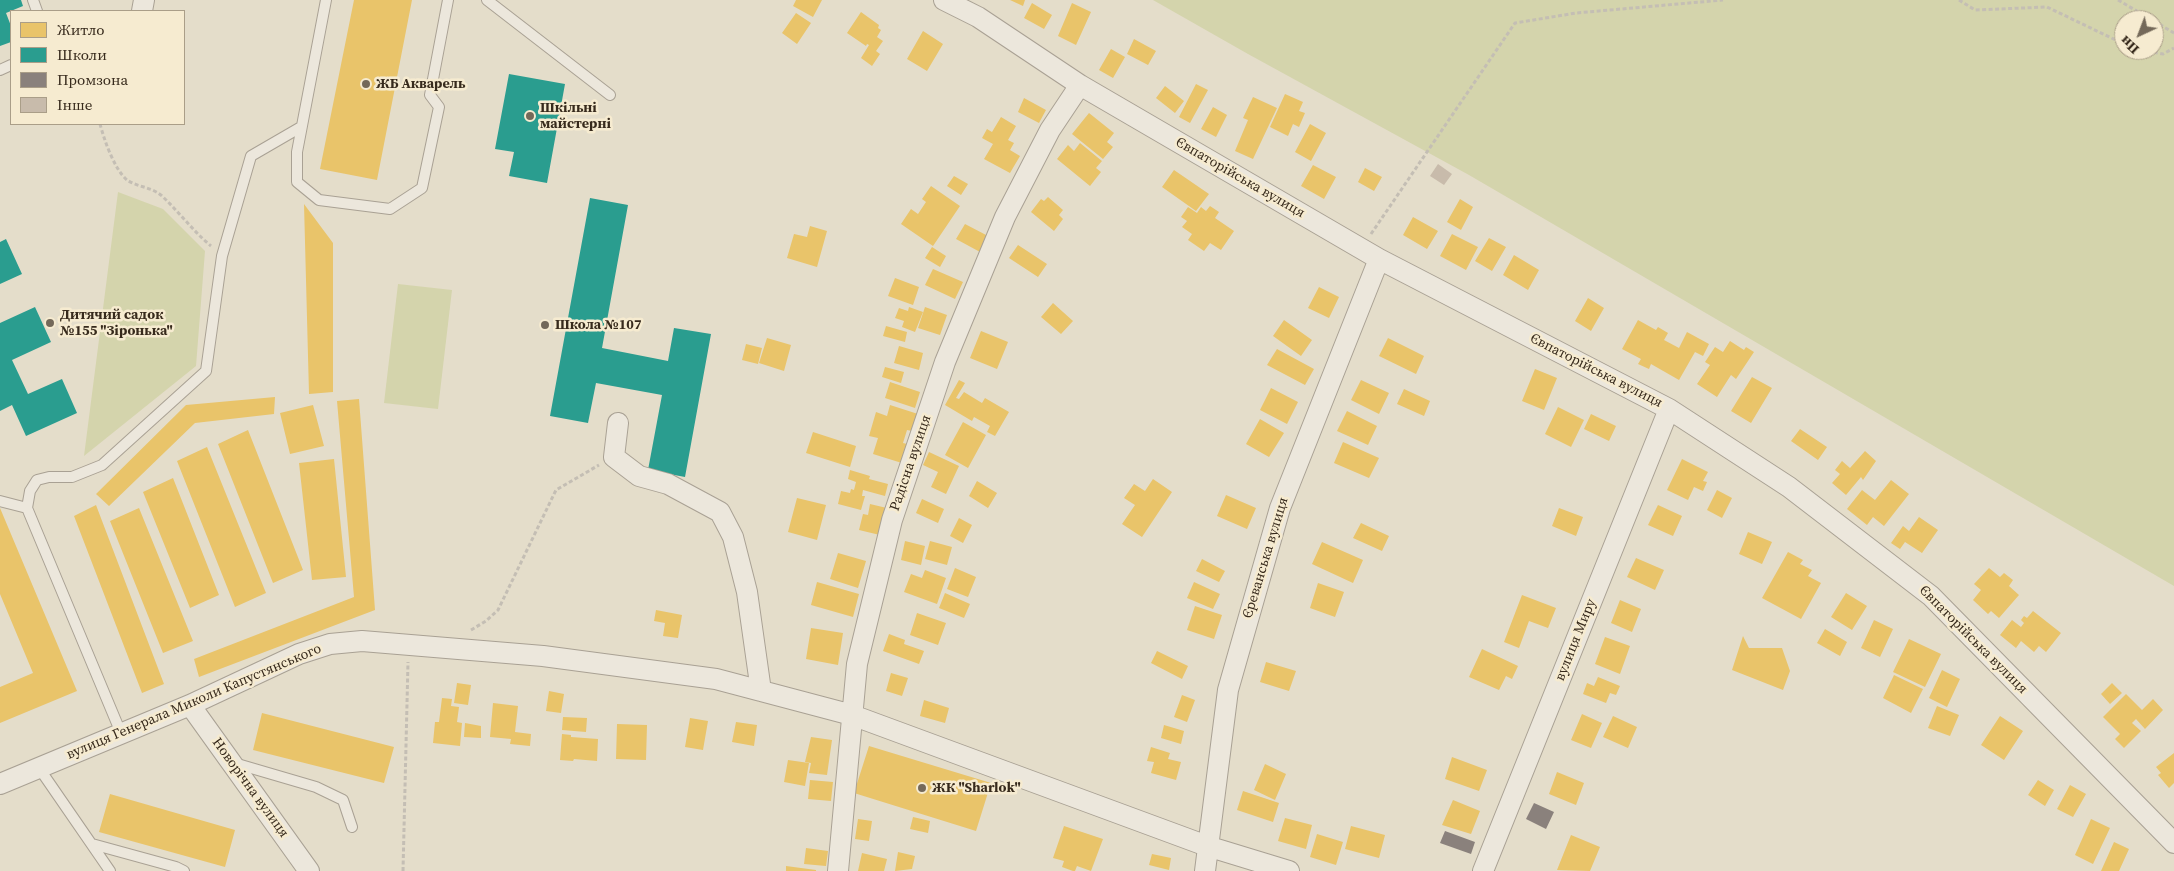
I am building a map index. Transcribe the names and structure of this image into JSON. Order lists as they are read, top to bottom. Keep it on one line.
{"streets":{"street":["Євпаторійська вулиця","Радісна вулиця","Єреванська вулиця","вулиця Миру","вулиця Генерала Миколи Капустянського","Новорічна вулиця"]},"crossings":[["Євпаторійська вулиця","Радісна вулиця"],["Євпаторійська вулиця","Єреванська вулиця"],["Євпаторійська вулиця","вулиця Миру"],["Радісна вулиця","вулиця Генерала Миколи Капустянського"],["Єреванська вулиця","вулиця Генерала Миколи Капустянського"],["вулиця Генерала Миколи Капустянського","Новорічна вулиця"]],"places":["ЖБ Акварель","Шкільні майстерні","Дитячий садок №155 \"Зіронька\"","Школа №107","ЖК \"Sharlok\""],"legend":["Житло","Школи","Промзона","Інше"],"north":"bottom left"}
